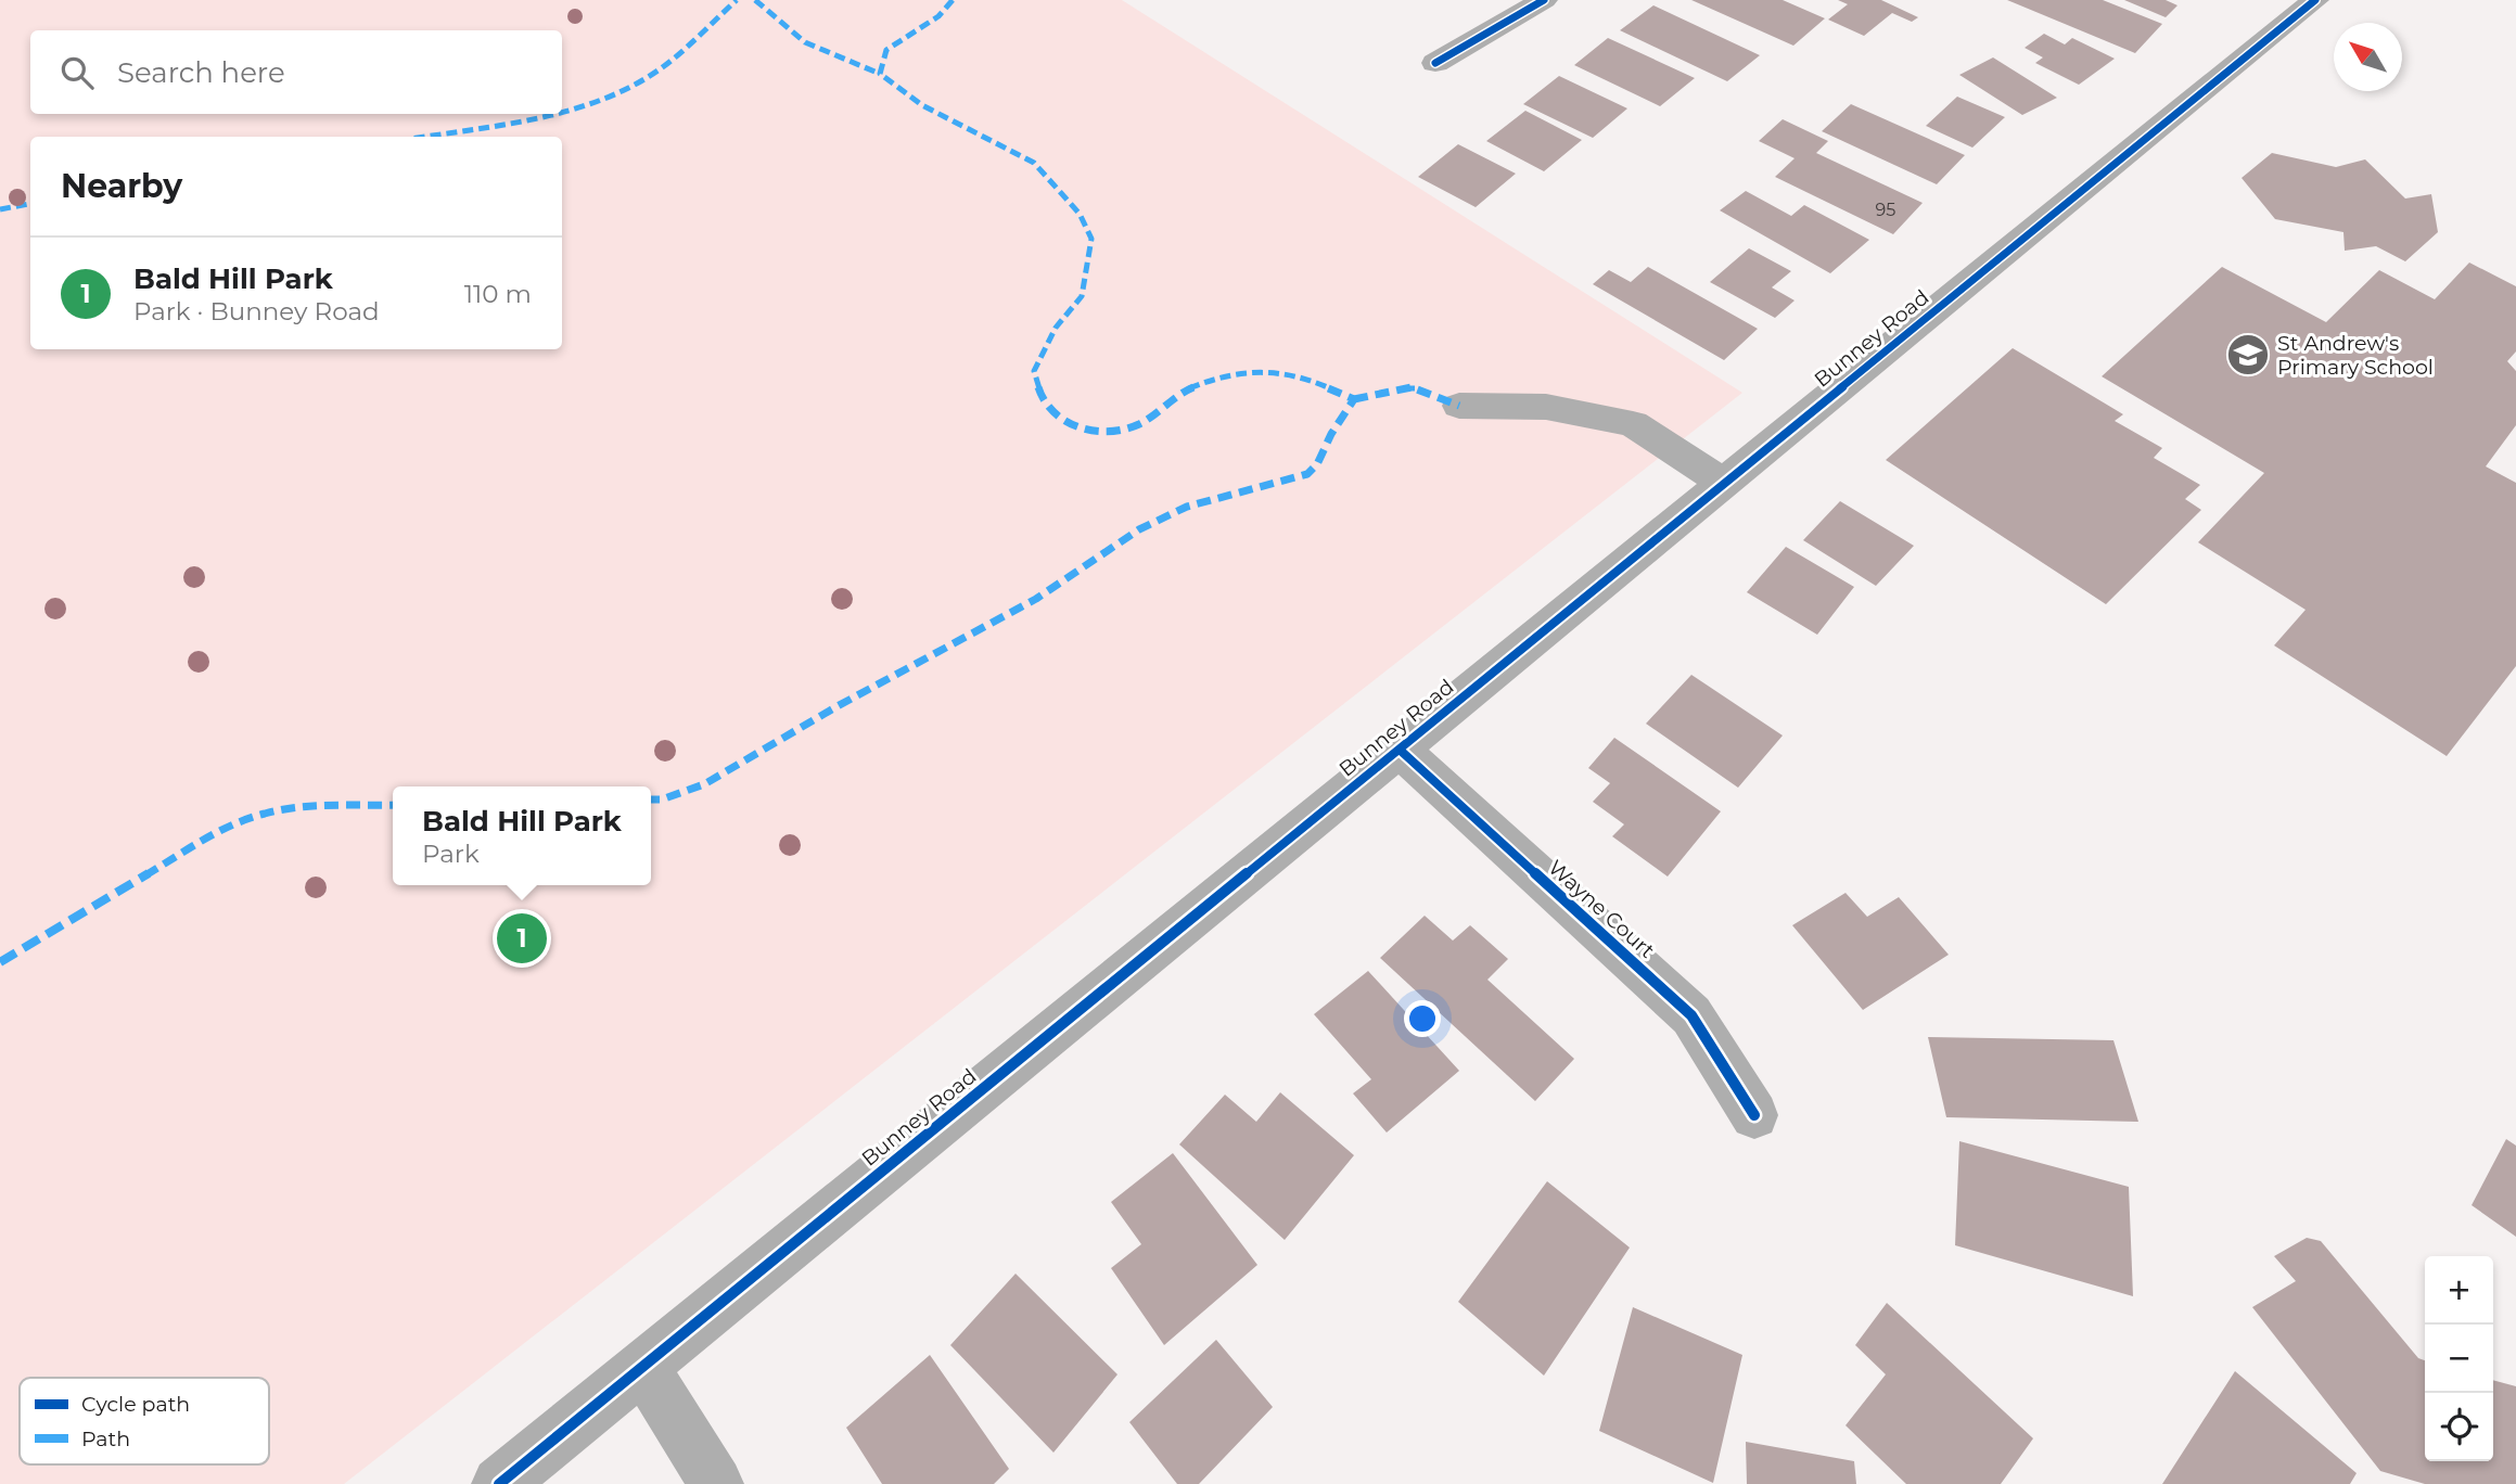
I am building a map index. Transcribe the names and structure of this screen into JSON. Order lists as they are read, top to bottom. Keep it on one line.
{"streets":{"street":["Bunney Road","Wayne Court"]},"crossings":[["Bunney Road","Wayne Court"]],"places":{"school or university":["St Andrew's Primary School"]},"house_numbers":["95"],"legend":["Cycle path","Path"],"north":"top left","page":{"search":"Search here","heading":"Nearby","list":[{"mark":"1","name":"Bald Hill Park","note":"Park · Bunney Road","value":"110 m"}],"popup":["Bald Hill Park","Park"],"pins":"1","map_buttons":["+","−"]}}
